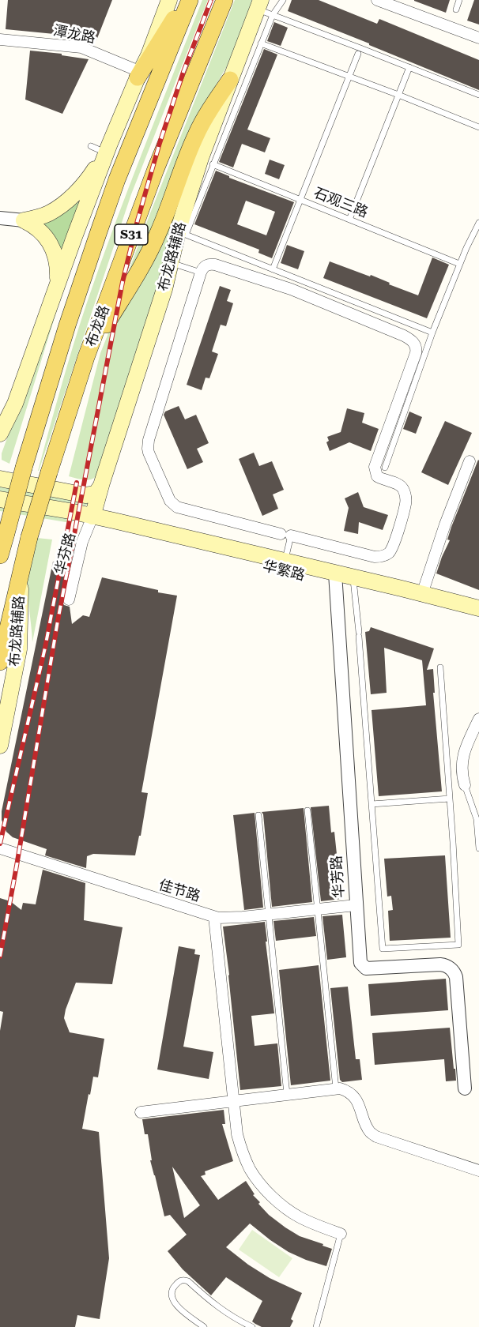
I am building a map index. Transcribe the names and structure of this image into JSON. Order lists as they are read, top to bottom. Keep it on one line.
{"streets":{"main road":["S31","布龙路辅路","布龙路","华繁路"],"street":["潭龙路","华芬路","华芳路","佳节路"],"lane":["石观三路"]},"crossings":[["布龙路辅路","布龙路"],["布龙路辅路","华芬路"],["布龙路辅路","华繁路"],["华芬路","华繁路"],["华繁路","华芳路"],["华芳路","佳节路"]]}
